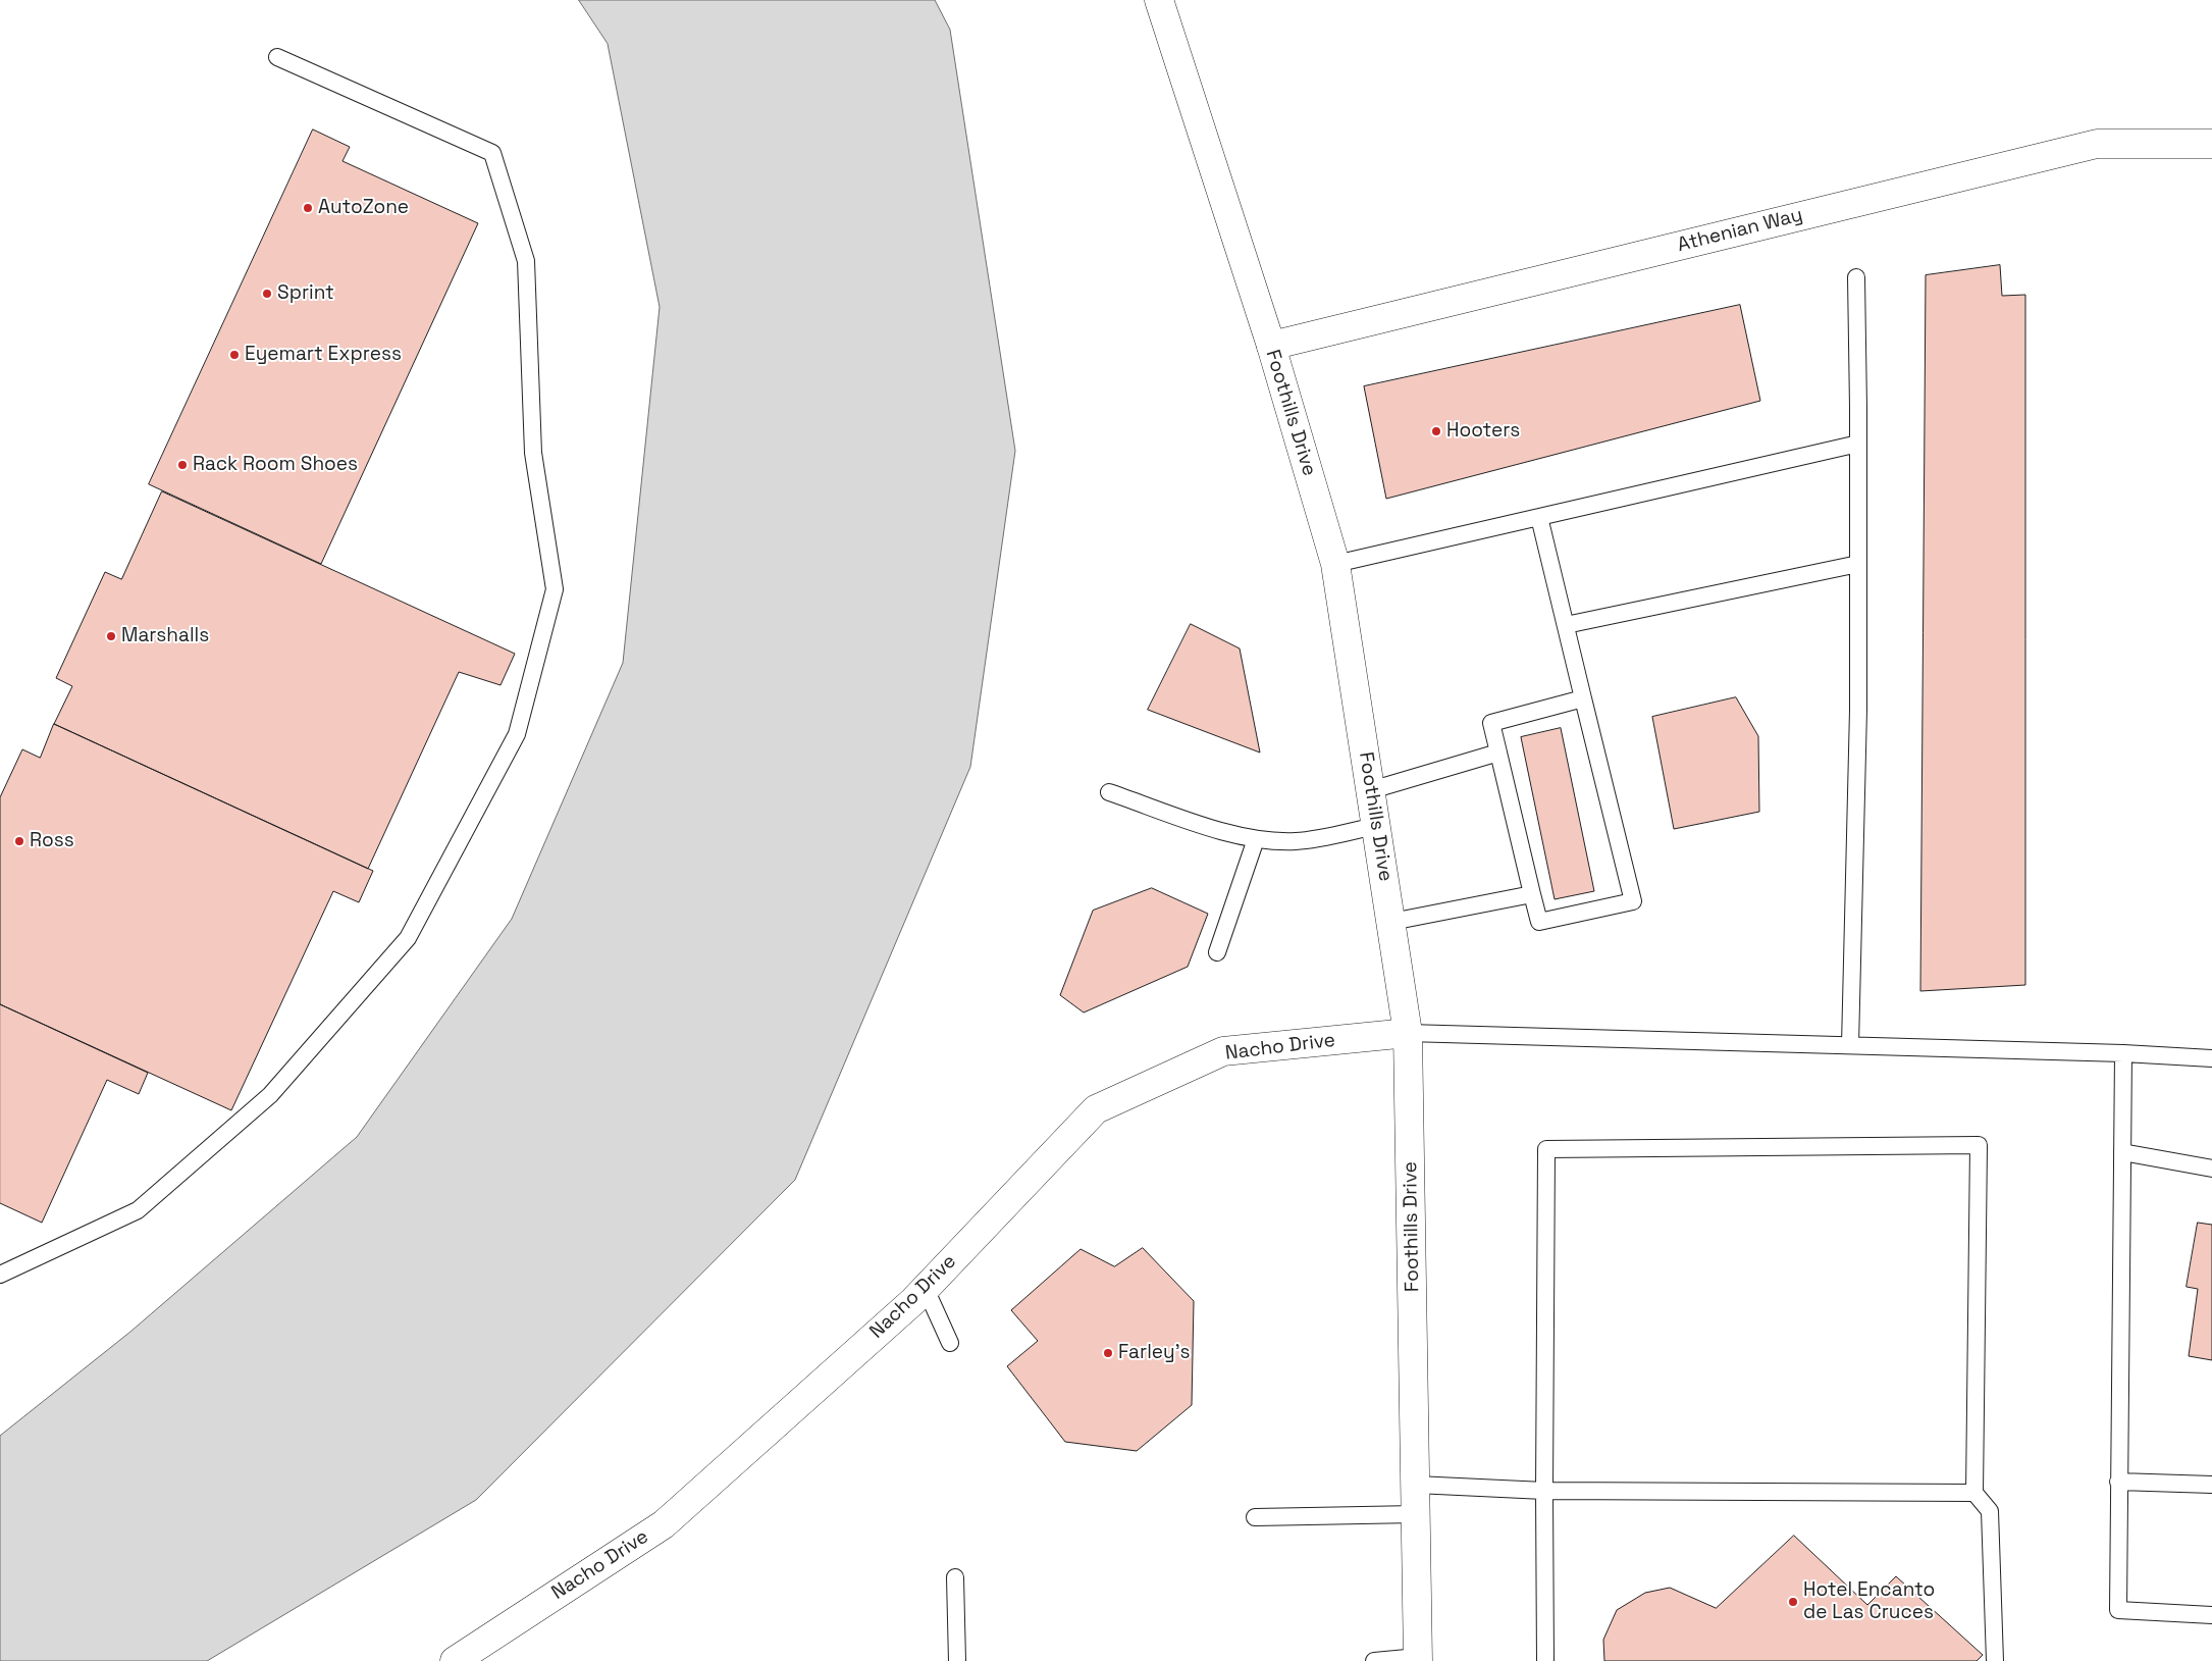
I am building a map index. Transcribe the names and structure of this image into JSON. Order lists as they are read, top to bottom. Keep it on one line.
{"streets":{"street":["Athenian Way","Foothills Drive","Nacho Drive"]},"crossings":[["Athenian Way","Foothills Drive"],["Foothills Drive","Nacho Drive"]],"places":["AutoZone","Sprint","Eyemart Express","Hooters","Rack Room Shoes","Marshalls","Ross","Farley's","Hotel Encanto de Las Cruces"]}
